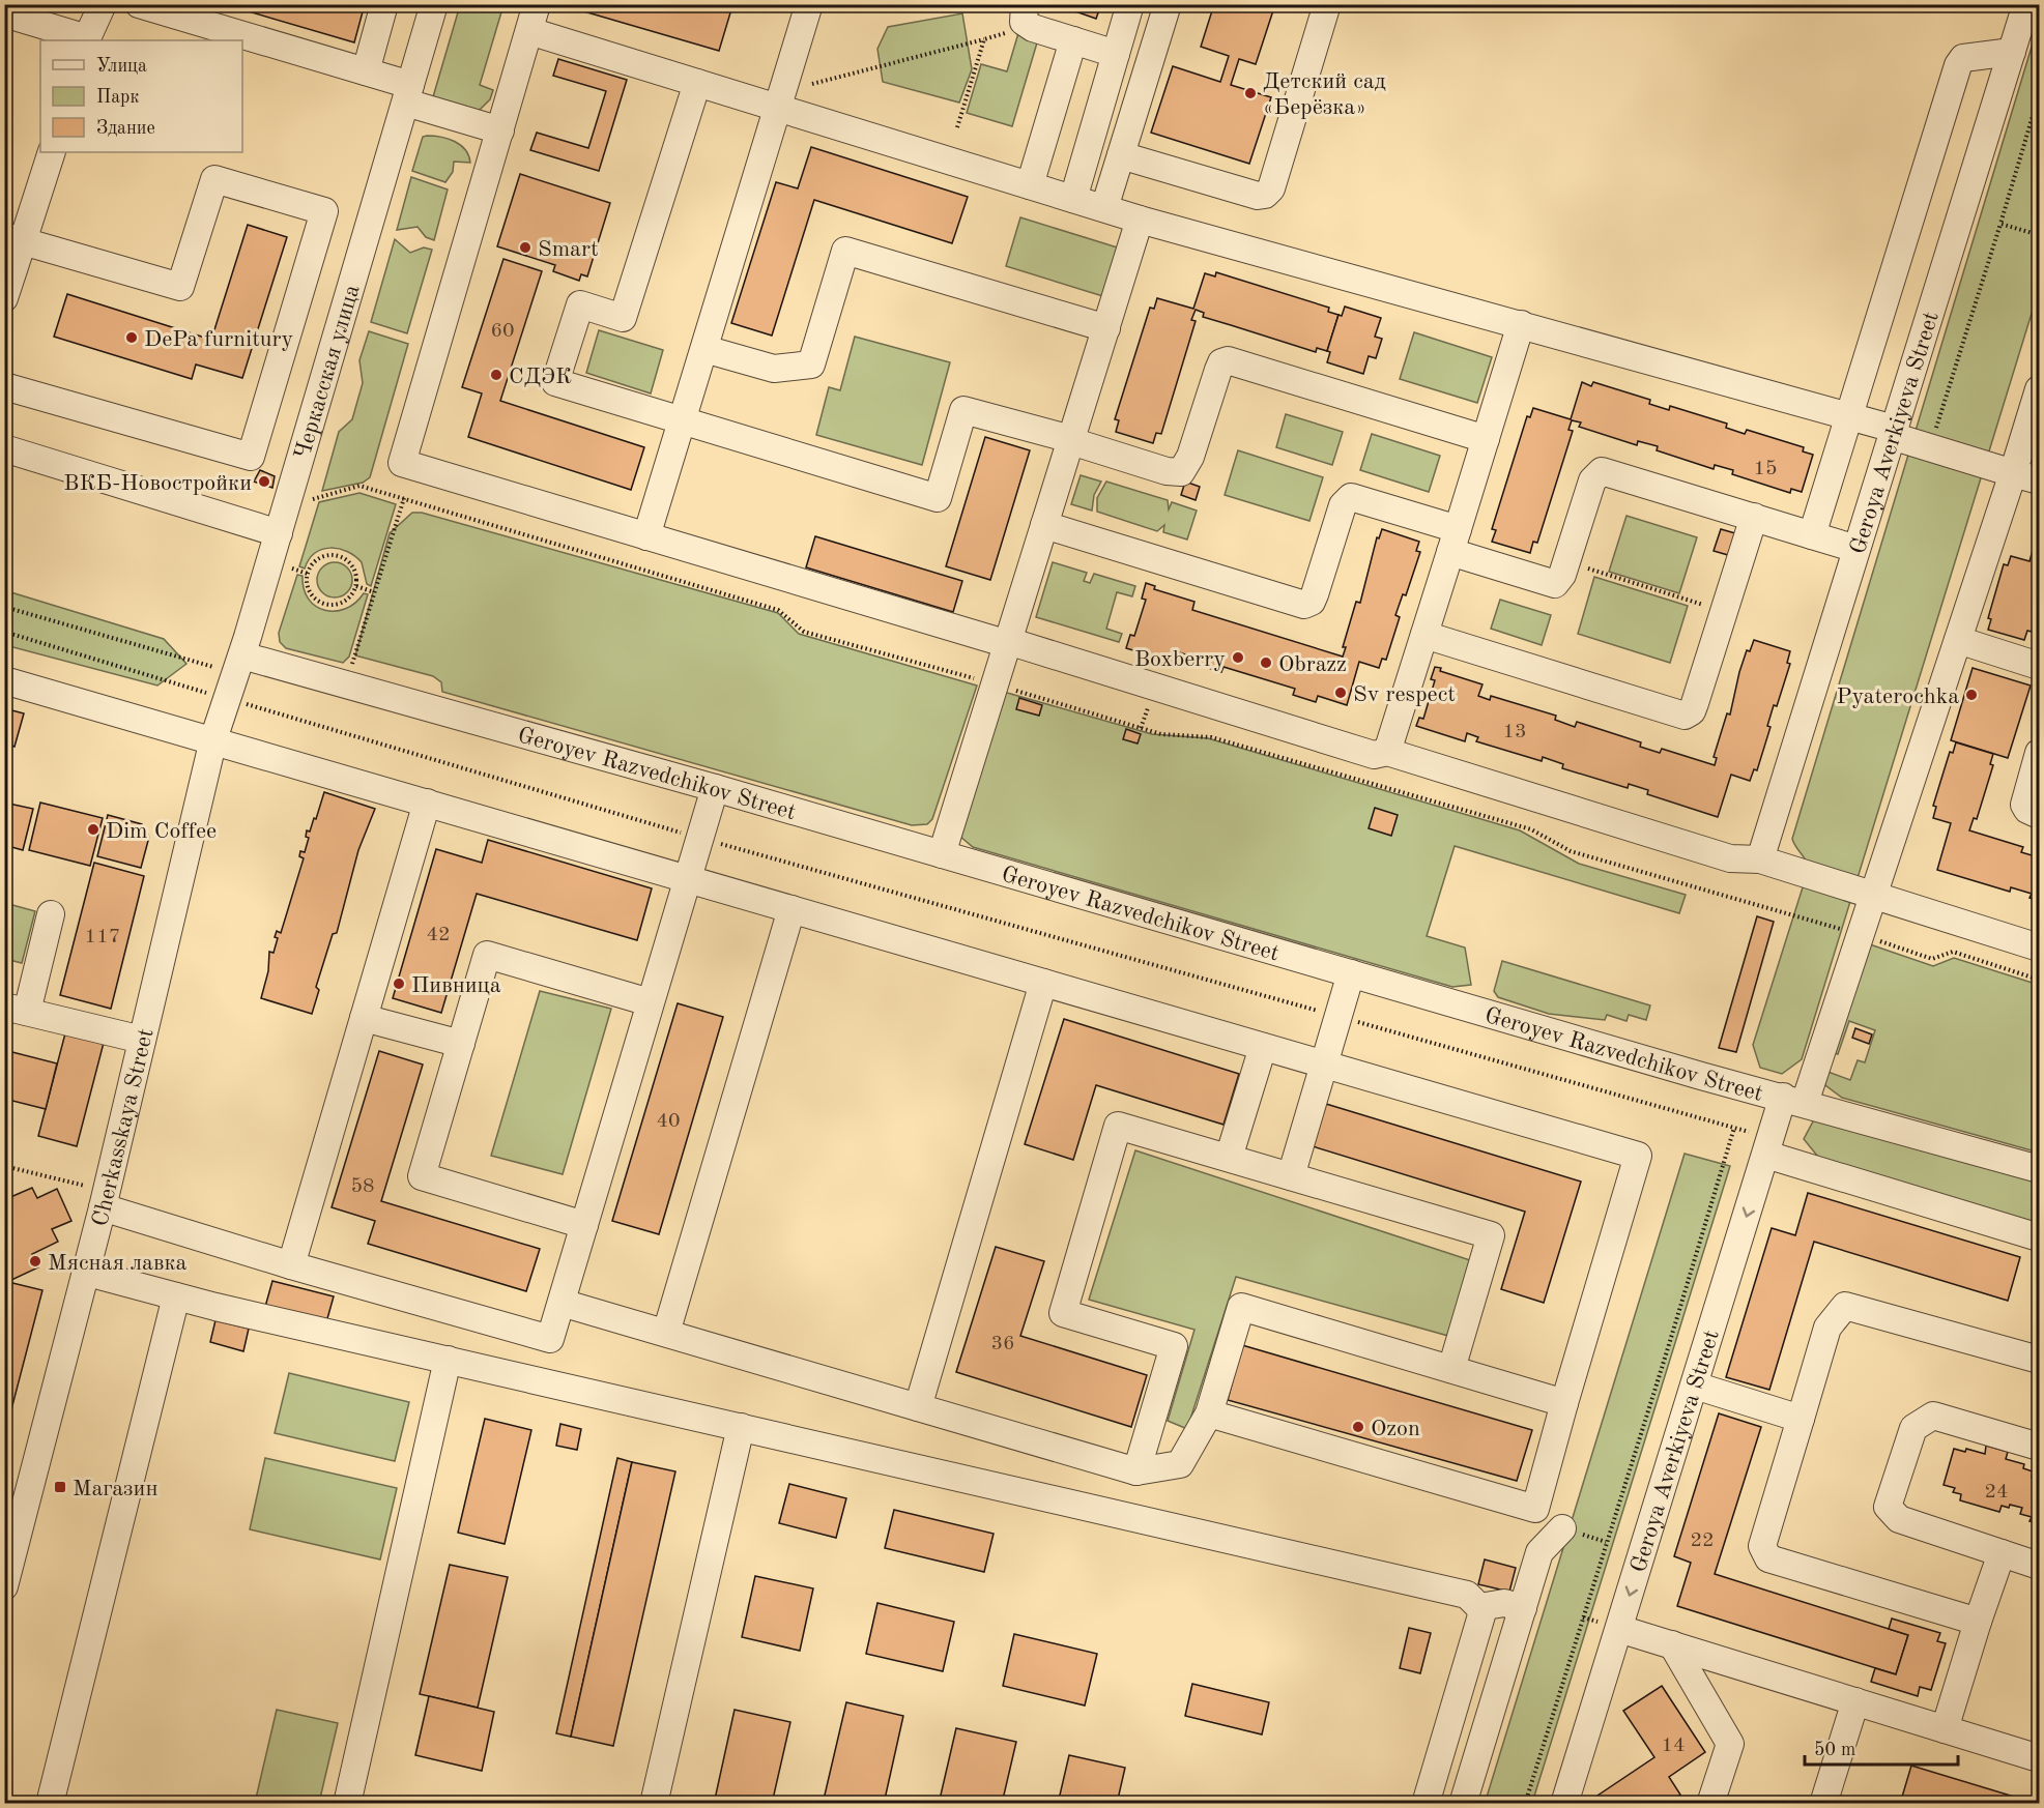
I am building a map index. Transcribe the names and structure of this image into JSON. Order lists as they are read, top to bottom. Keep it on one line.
{"streets":{"street":["Черкасская улица","Geroya Averkiyeva Street","Geroyev Razvedchikov Street","Cherkasskaya Street"]},"crossings":[["Черкасская улица","Geroyev Razvedchikov Street"],["Черкасская улица","Cherkasskaya Street"],["Geroya Averkiyeva Street","Geroyev Razvedchikov Street"]],"places":{"other":["Детский сад «Берёзка»","Smart","DePa furnitury","СДЭК","ВКБ-Новостройки","Boxberry","Obrazz","Sv respect","Pyaterochka","Dim Coffee","Пивница","Мясная лавка","Ozon"],"transit":["Магазин"]},"house_numbers":["60","15","13","42","117","40","58","36","24","22","14"],"legend":["Улица","Парк","Здание"],"scale_bar":"50 m"}
